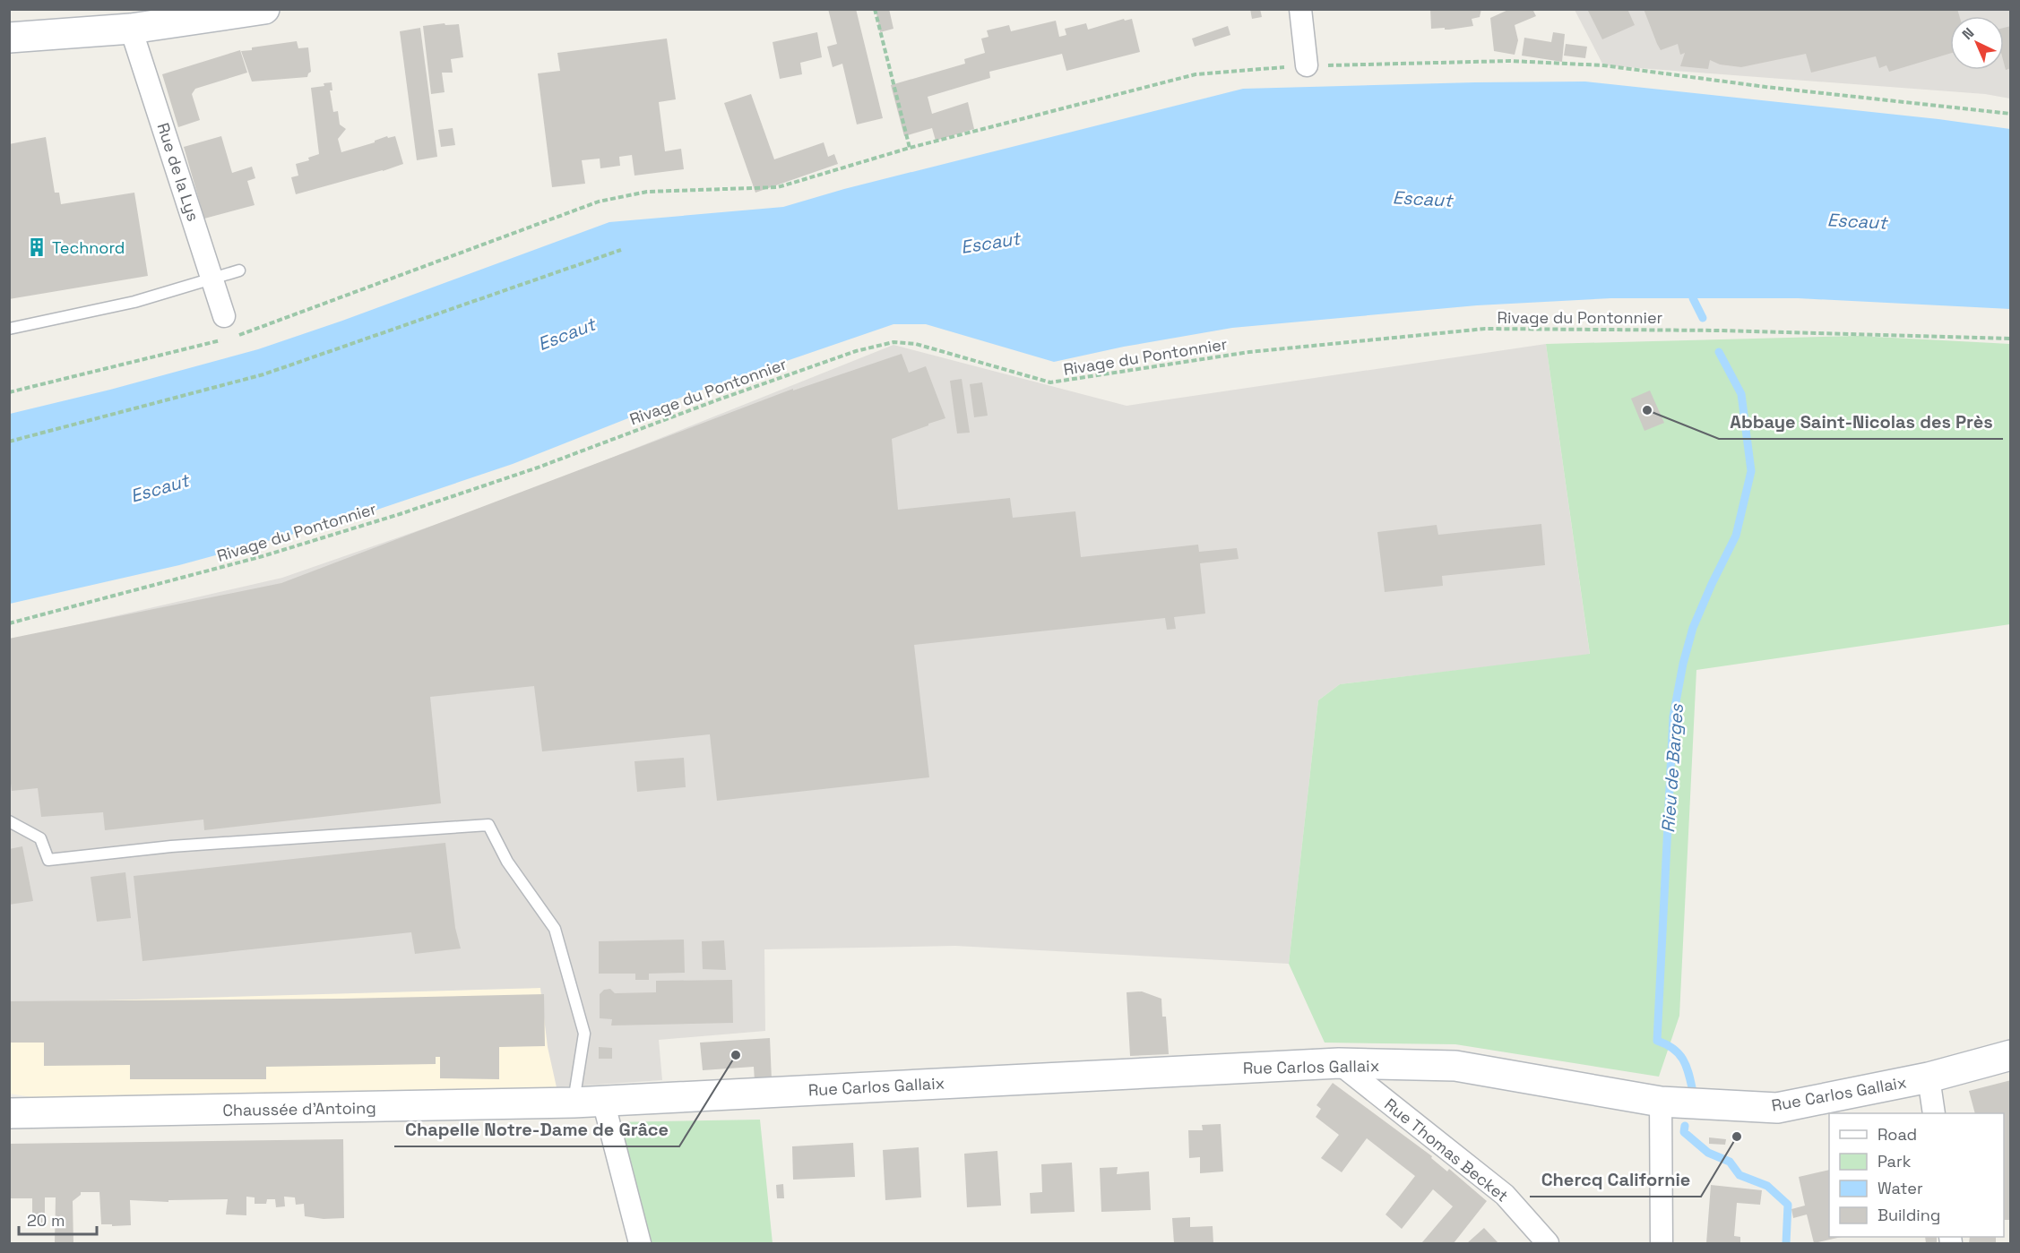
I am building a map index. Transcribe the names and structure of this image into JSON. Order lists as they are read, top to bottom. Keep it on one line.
{"streets":{"main road":["Rue Carlos Gallaix","Chaussée d'Antoing"],"street":["Rue de la Lys","Rue Thomas Becket"],"path":["Rivage du Pontonnier"]},"crossings":[["Rue Carlos Gallaix","Chaussée d'Antoing"],["Rue Carlos Gallaix","Rue Thomas Becket"]],"water":["Escaut","Rieu de Barges"],"places":{"building":["Technord"],"other":["Abbaye Saint-Nicolas des Près","Chapelle Notre-Dame de Grâce","Chercq Californie"]},"legend":["Road","Park","Water","Building"],"scale_bar":"20 m","north":"top left"}
